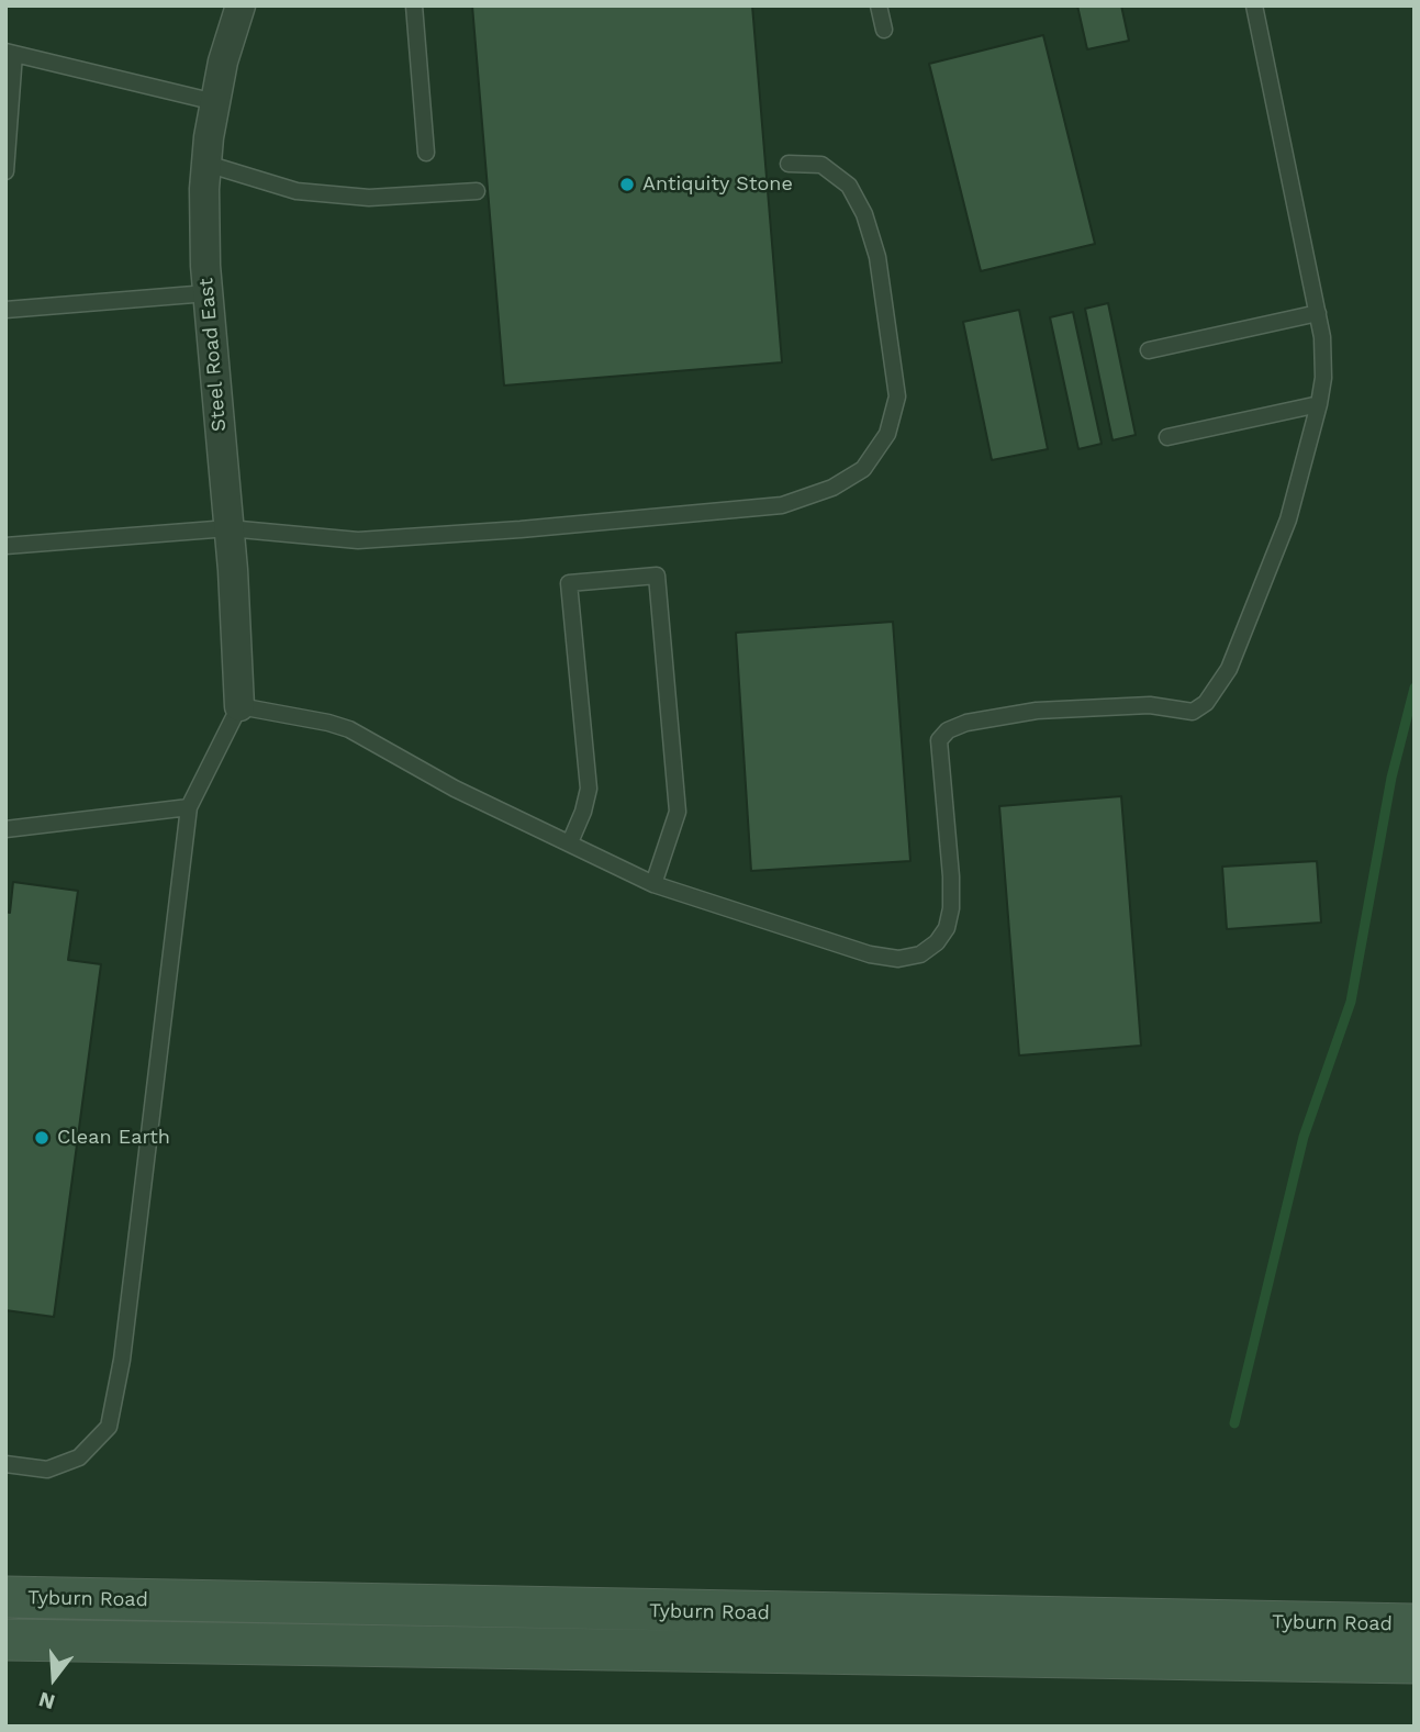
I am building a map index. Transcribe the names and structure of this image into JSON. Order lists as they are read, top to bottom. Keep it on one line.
{"streets":{"main road":["Tyburn Road"],"street":["Steel Road East"]},"places":["Antiquity Stone","Clean Earth"],"north":"bottom"}
